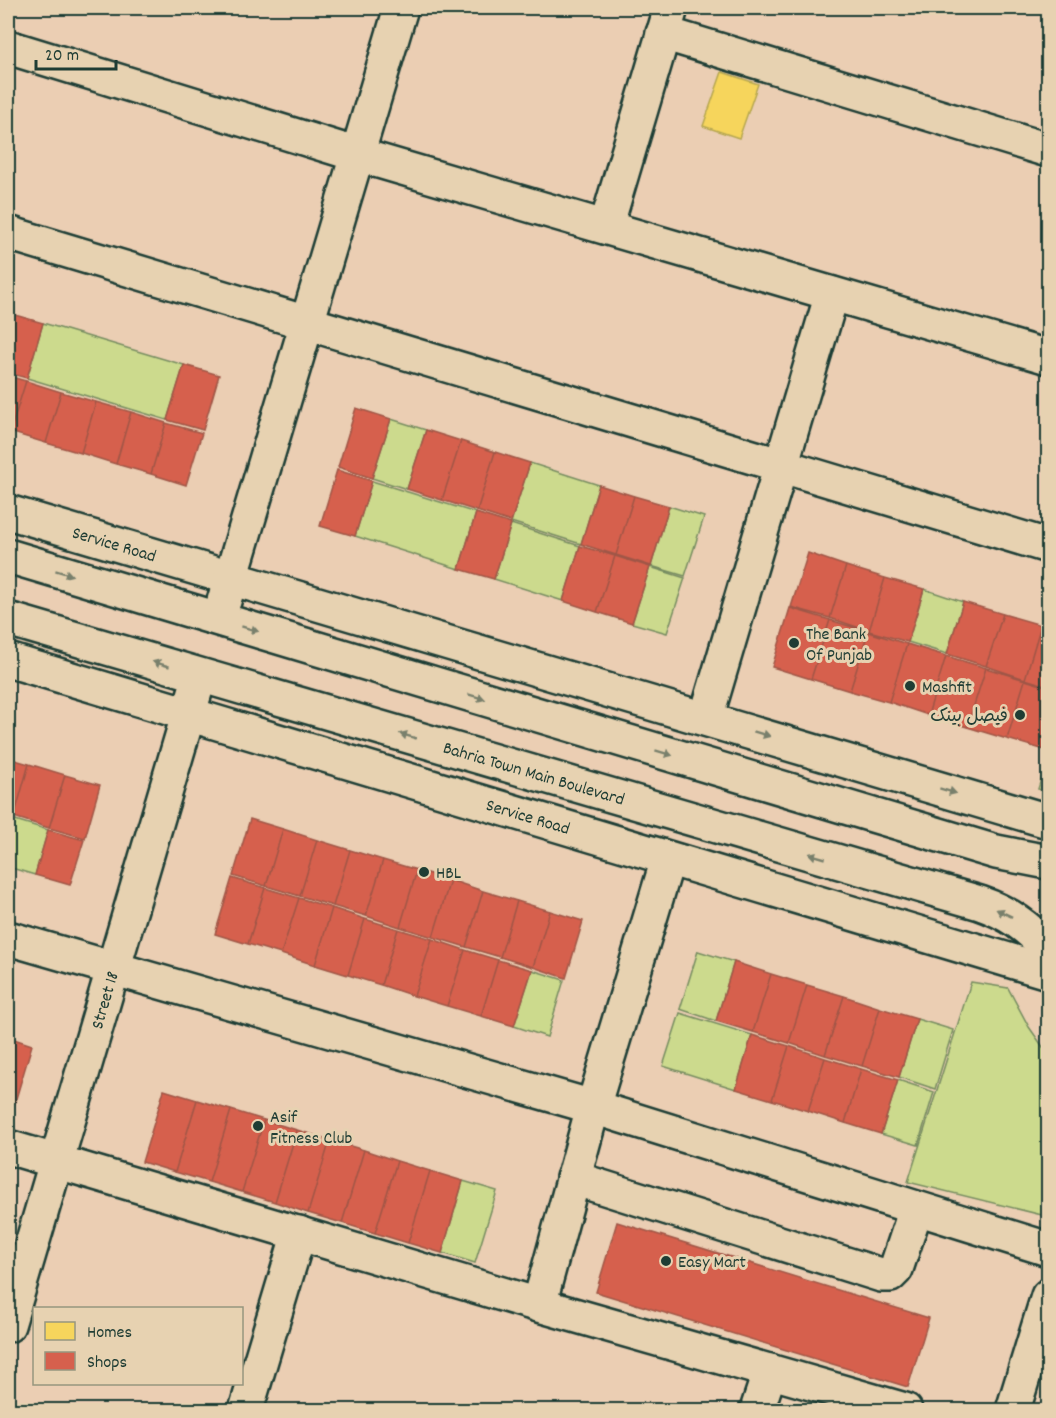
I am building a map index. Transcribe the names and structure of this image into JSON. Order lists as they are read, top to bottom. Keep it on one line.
{"streets":{"street":["Service Road","Bahria Town Main Boulevard","Street 18"]},"crossings":[["Service Road","Street 18"],["Bahria Town Main Boulevard","Street 18"]],"places":["The Bank Of Punjab","Mashfit","فیصل بینک","HBL","Asif Fitness Club","Easy Mart"],"legend":["Homes","Shops"],"scale_bar":"20 m"}
